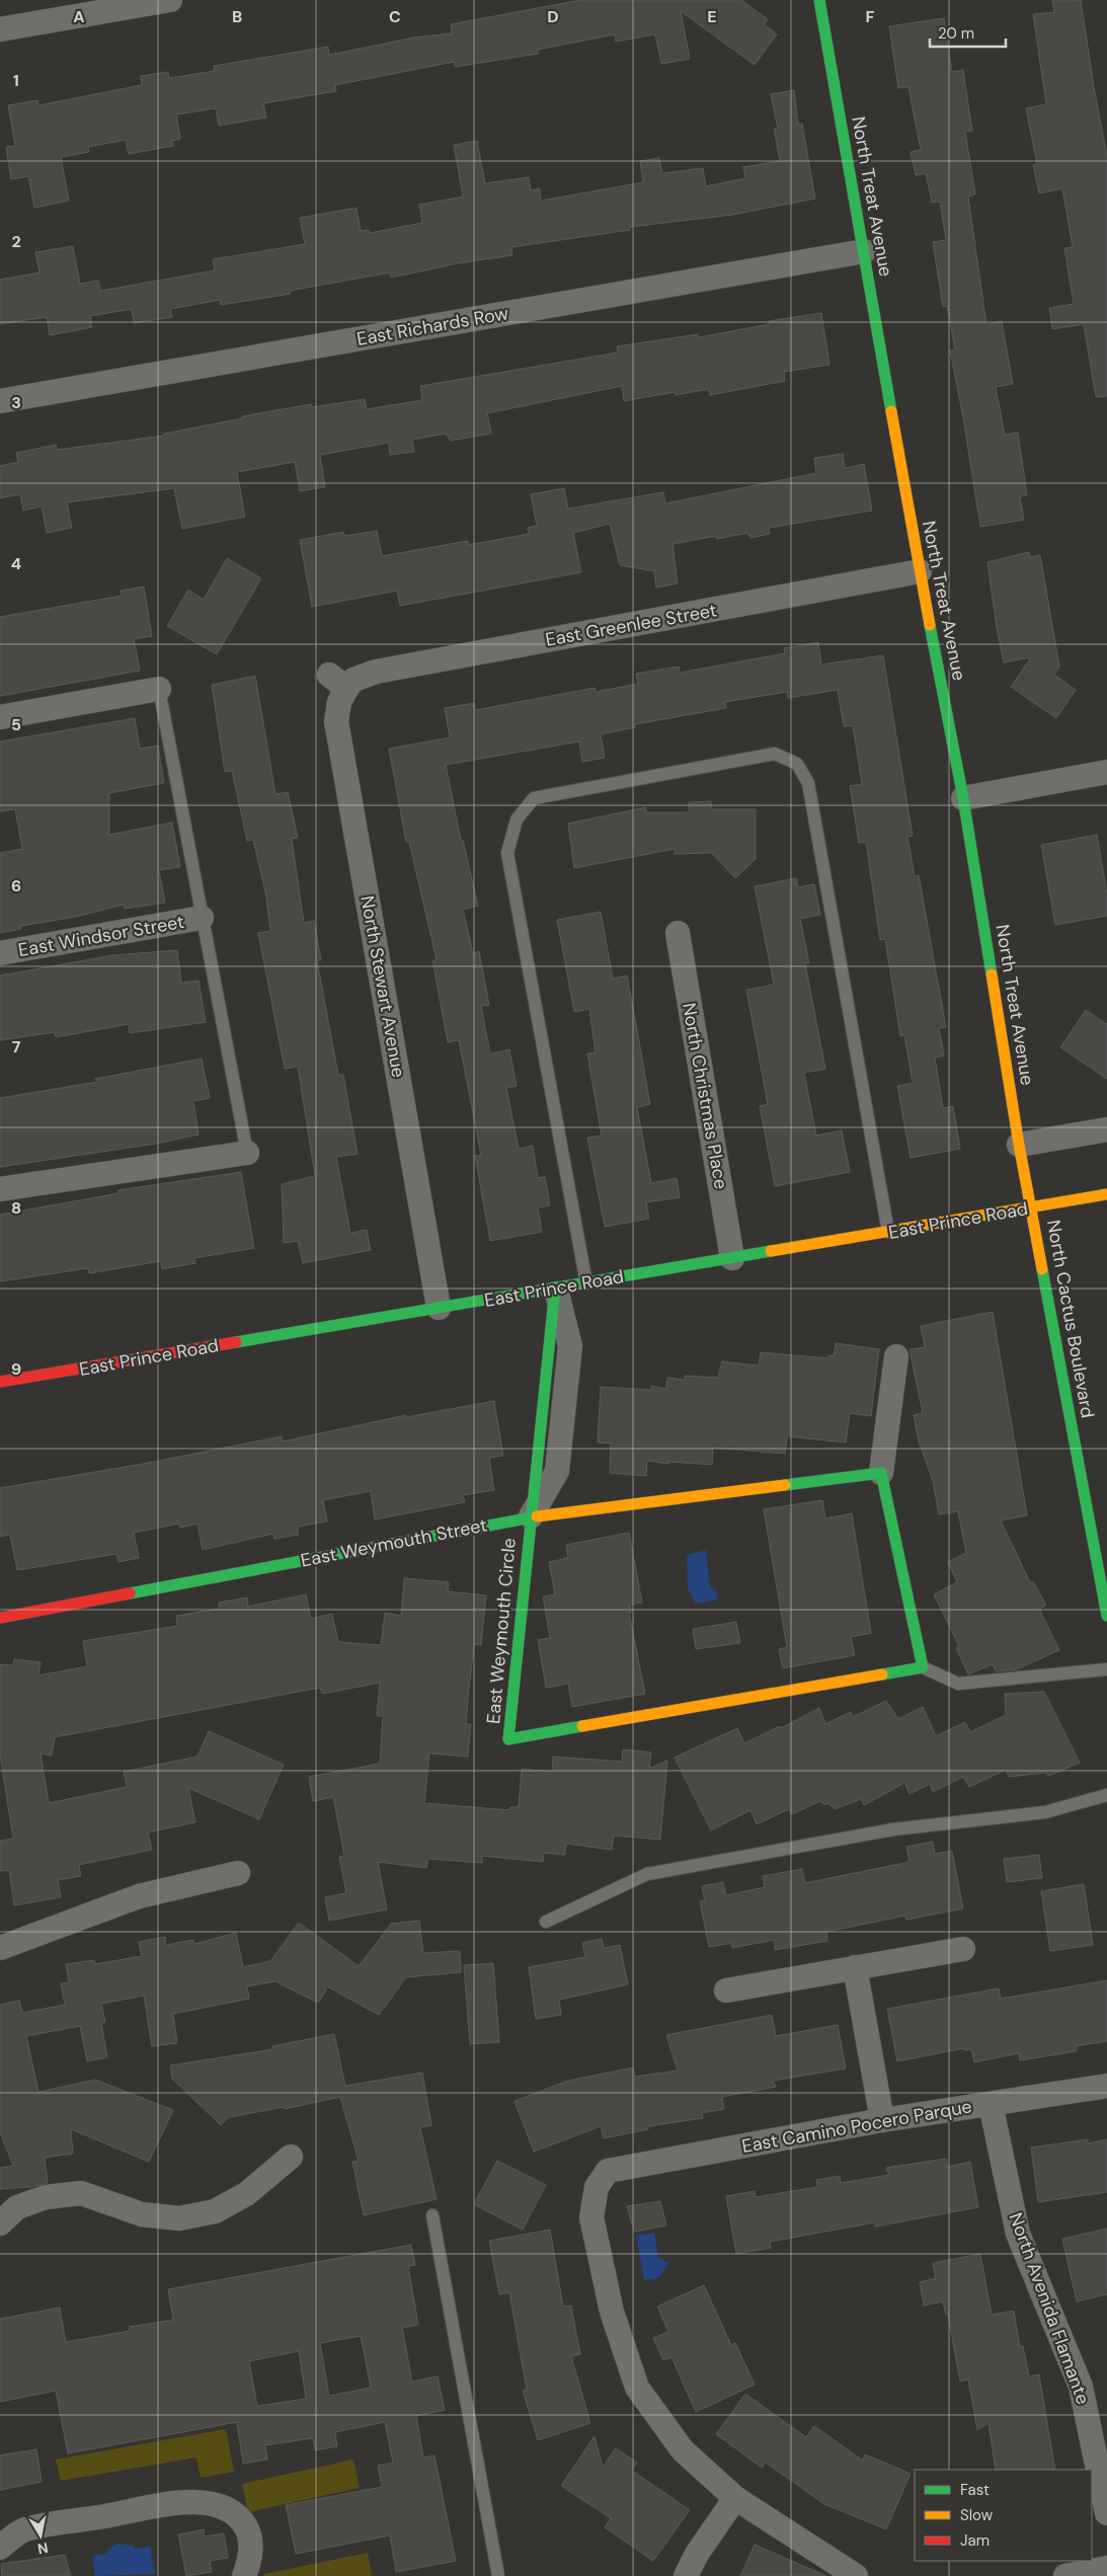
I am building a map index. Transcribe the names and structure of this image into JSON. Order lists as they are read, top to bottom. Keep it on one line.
{"streets":{"street":["North Treat Avenue","East Richards Row","East Greenlee Street","East Windsor Street","North Stewart Avenue","North Christmas Place","East Prince Road","North Cactus Boulevard","East Weymouth Street","East Weymouth Circle","East Camino Pocero Parque","North Avenida Flamante"]},"crossings":[["North Treat Avenue","East Richards Row"],["North Treat Avenue","East Greenlee Street"],["North Treat Avenue","East Prince Road"],["North Treat Avenue","North Cactus Boulevard"],["East Greenlee Street","North Stewart Avenue"],["North Stewart Avenue","East Prince Road"],["North Christmas Place","East Prince Road"],["East Prince Road","North Cactus Boulevard"],["East Weymouth Street","East Weymouth Circle"],["East Camino Pocero Parque","North Avenida Flamante"]],"legend":["Fast","Slow","Jam"],"scale_bar":"20 m","north":"bottom","grid":{"columns":["A","B","C","D","E","F"],"rows":["1","2","3","4","5","6","7","8","9"]}}
